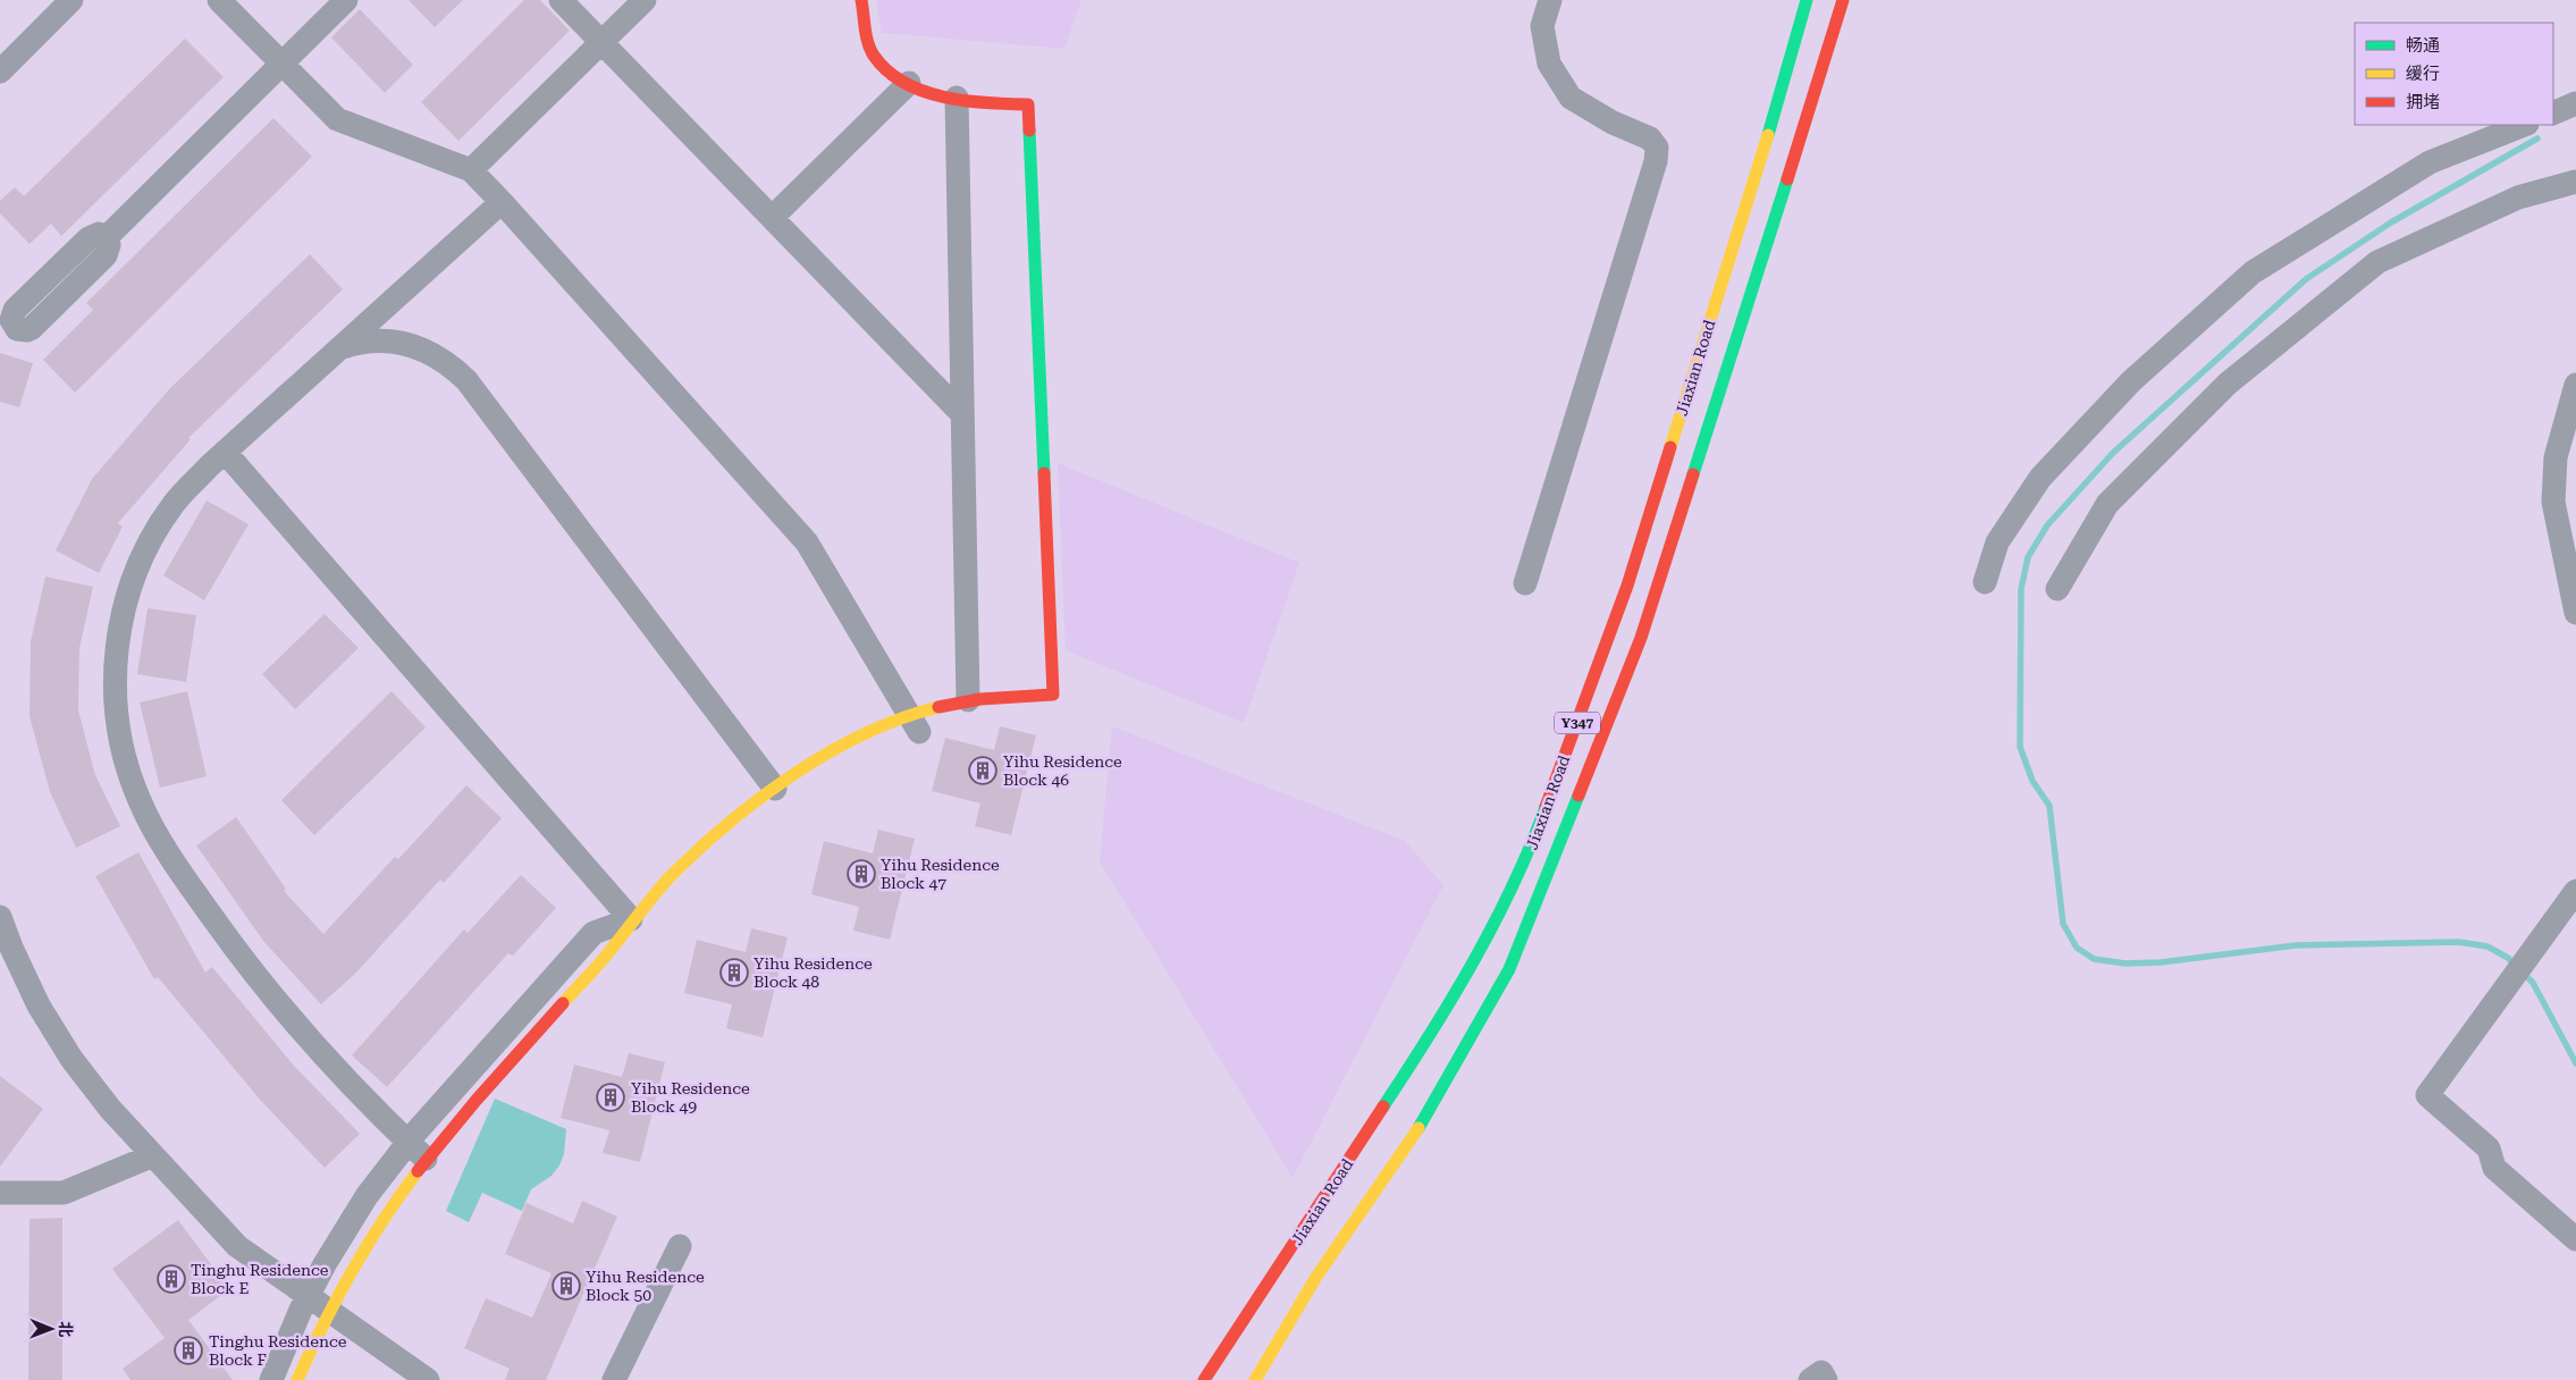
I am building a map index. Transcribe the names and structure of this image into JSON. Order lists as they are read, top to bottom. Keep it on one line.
{"streets":{"main road":["Jiaxian Road","Y347"]},"places":{"building":["Yihu Residence Block 46","Yihu Residence Block 47","Yihu Residence Block 48","Yihu Residence Block 49","Tinghu Residence Block E","Yihu Residence Block 50","Tinghu Residence Block F"]},"legend":["畅通","缓行","拥堵"],"north":"right"}
